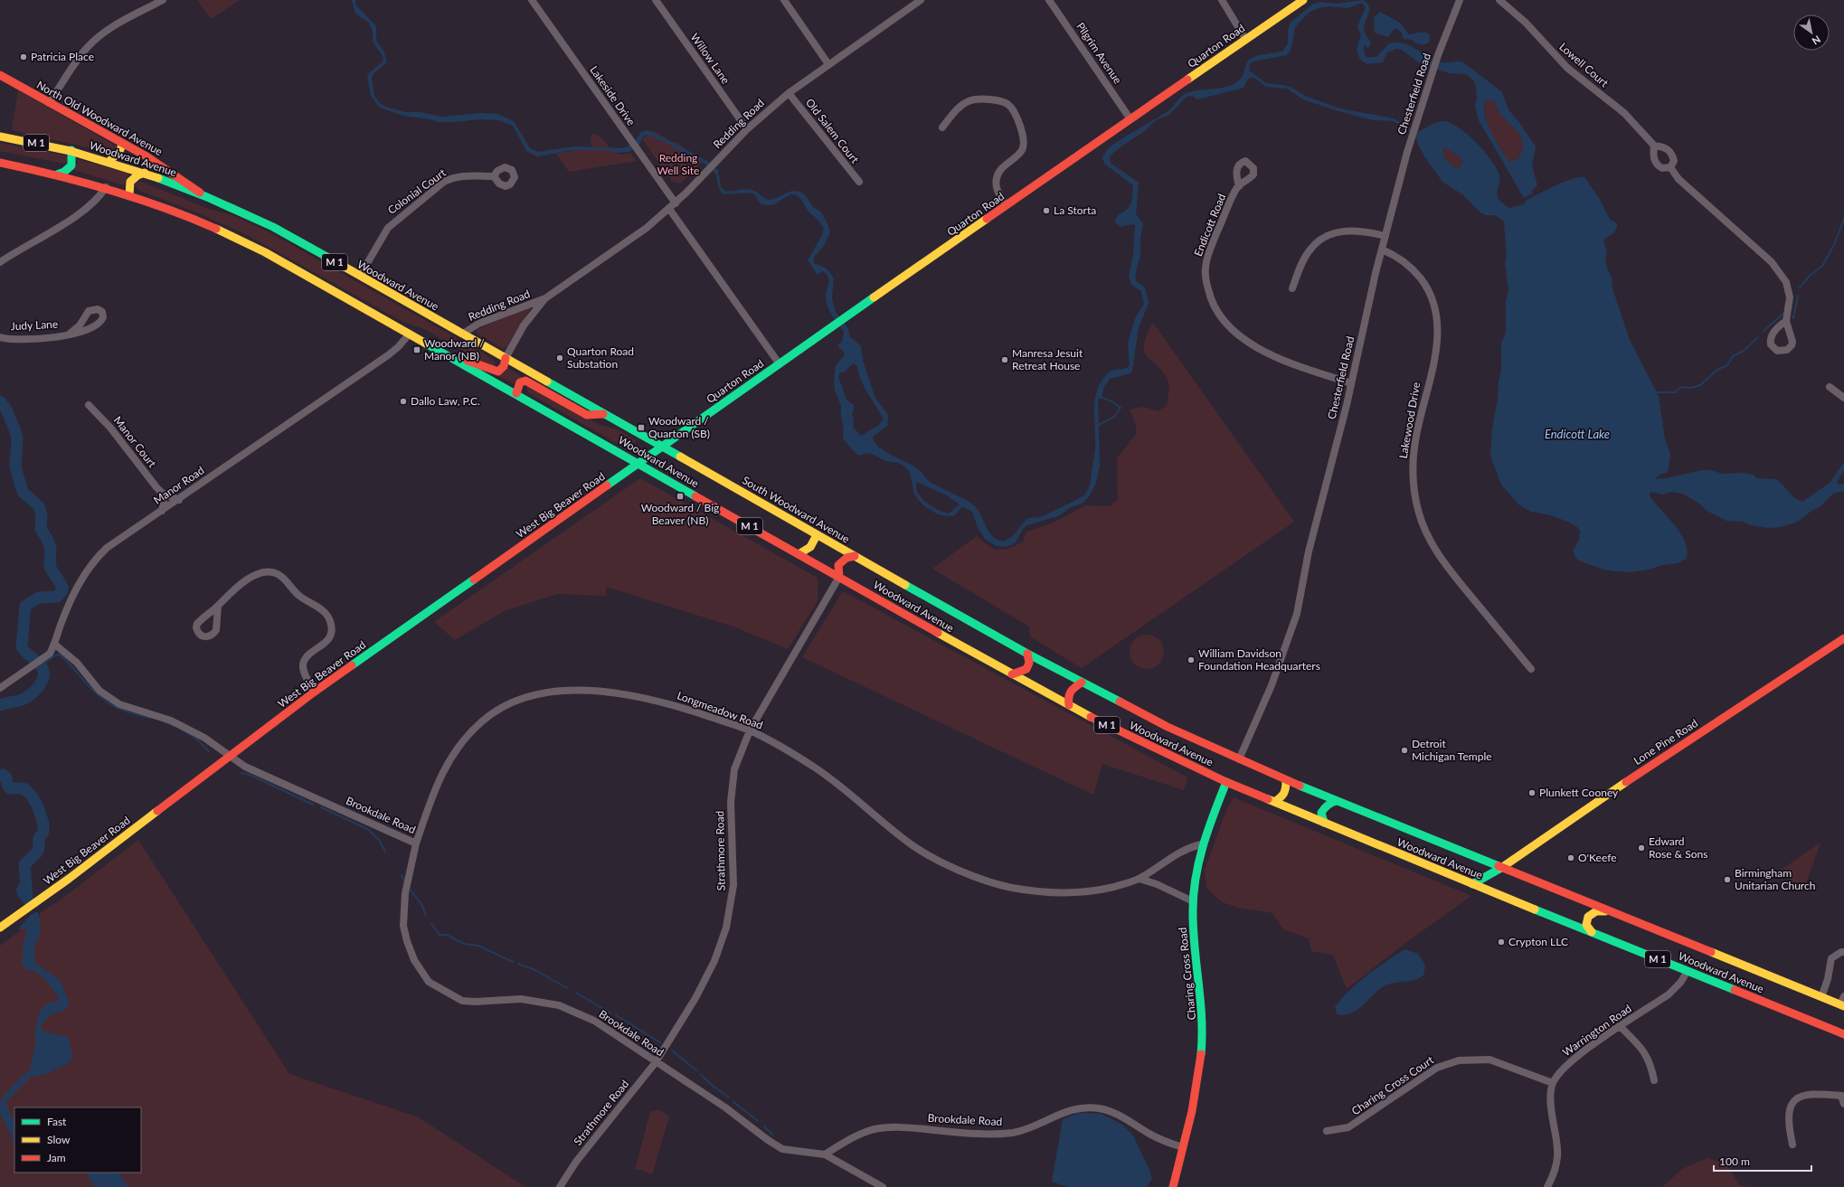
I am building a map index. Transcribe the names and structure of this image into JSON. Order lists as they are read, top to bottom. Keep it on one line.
{"streets":{"main road":["Quarton Road","North Old Woodward Avenue","M 1","Woodward Avenue","West Big Beaver Road","South Woodward Avenue","Lone Pine Road","Charing Cross Road"],"street":["Pilgrim Avenue","Willow Lane","Lowell Court","Chesterfield Road","Lakeside Drive","Redding Road","Old Salem Court","Colonial Court","Endicott Road","Judy Lane","Lakewood Drive","Manor Court","Manor Road","Longmeadow Road","Brookdale Road","Strathmore Road","Warrington Road","Charing Cross Court"]},"crossings":[["Quarton Road","Pilgrim Avenue"],["Quarton Road","Woodward Avenue"],["Quarton Road","West Big Beaver Road"],["Willow Lane","Redding Road"],["Chesterfield Road","Woodward Avenue"],["Chesterfield Road","Endicott Road"],["Chesterfield Road","Lakewood Drive"],["Lakeside Drive","Redding Road"],["North Old Woodward Avenue","Woodward Avenue"],["Redding Road","Old Salem Court"],["Redding Road","Woodward Avenue"],["M 1","Woodward Avenue"],["M 1","Manor Road"],["Woodward Avenue","Colonial Court"],["Woodward Avenue","West Big Beaver Road"],["Woodward Avenue","South Woodward Avenue"],["Woodward Avenue","Lone Pine Road"],["Woodward Avenue","Strathmore Road"],["Woodward Avenue","Charing Cross Road"],["Woodward Avenue","Warrington Road"],["Manor Court","Manor Road"],["Manor Road","Brookdale Road"],["West Big Beaver Road","Brookdale Road"],["Longmeadow Road","Brookdale Road"],["Longmeadow Road","Strathmore Road"],["Longmeadow Road","Charing Cross Road"],["Brookdale Road","Strathmore Road"],["Brookdale Road","Charing Cross Road"],["Warrington Road","Charing Cross Court"]],"water":["Endicott Lake"],"parks":["Redding Well Site"],"places":{"other":["Patricia Place","La Storta","Quarton Road Substation","Manresa Jesuit Retreat House","Dallo Law, P.C.","William Davidson Foundation Headquarters","Detroit Michigan Temple","Plunkett Cooney","Edward Rose & Sons","O'Keefe","Birmingham Unitarian Church","Crypton LLC"],"transit":["Woodward / Manor (NB)","Woodward / Quarton (SB)","Woodward / Big Beaver (NB)"]},"legend":["Fast","Slow","Jam"],"scale_bar":"100 m","north":"bottom right"}
